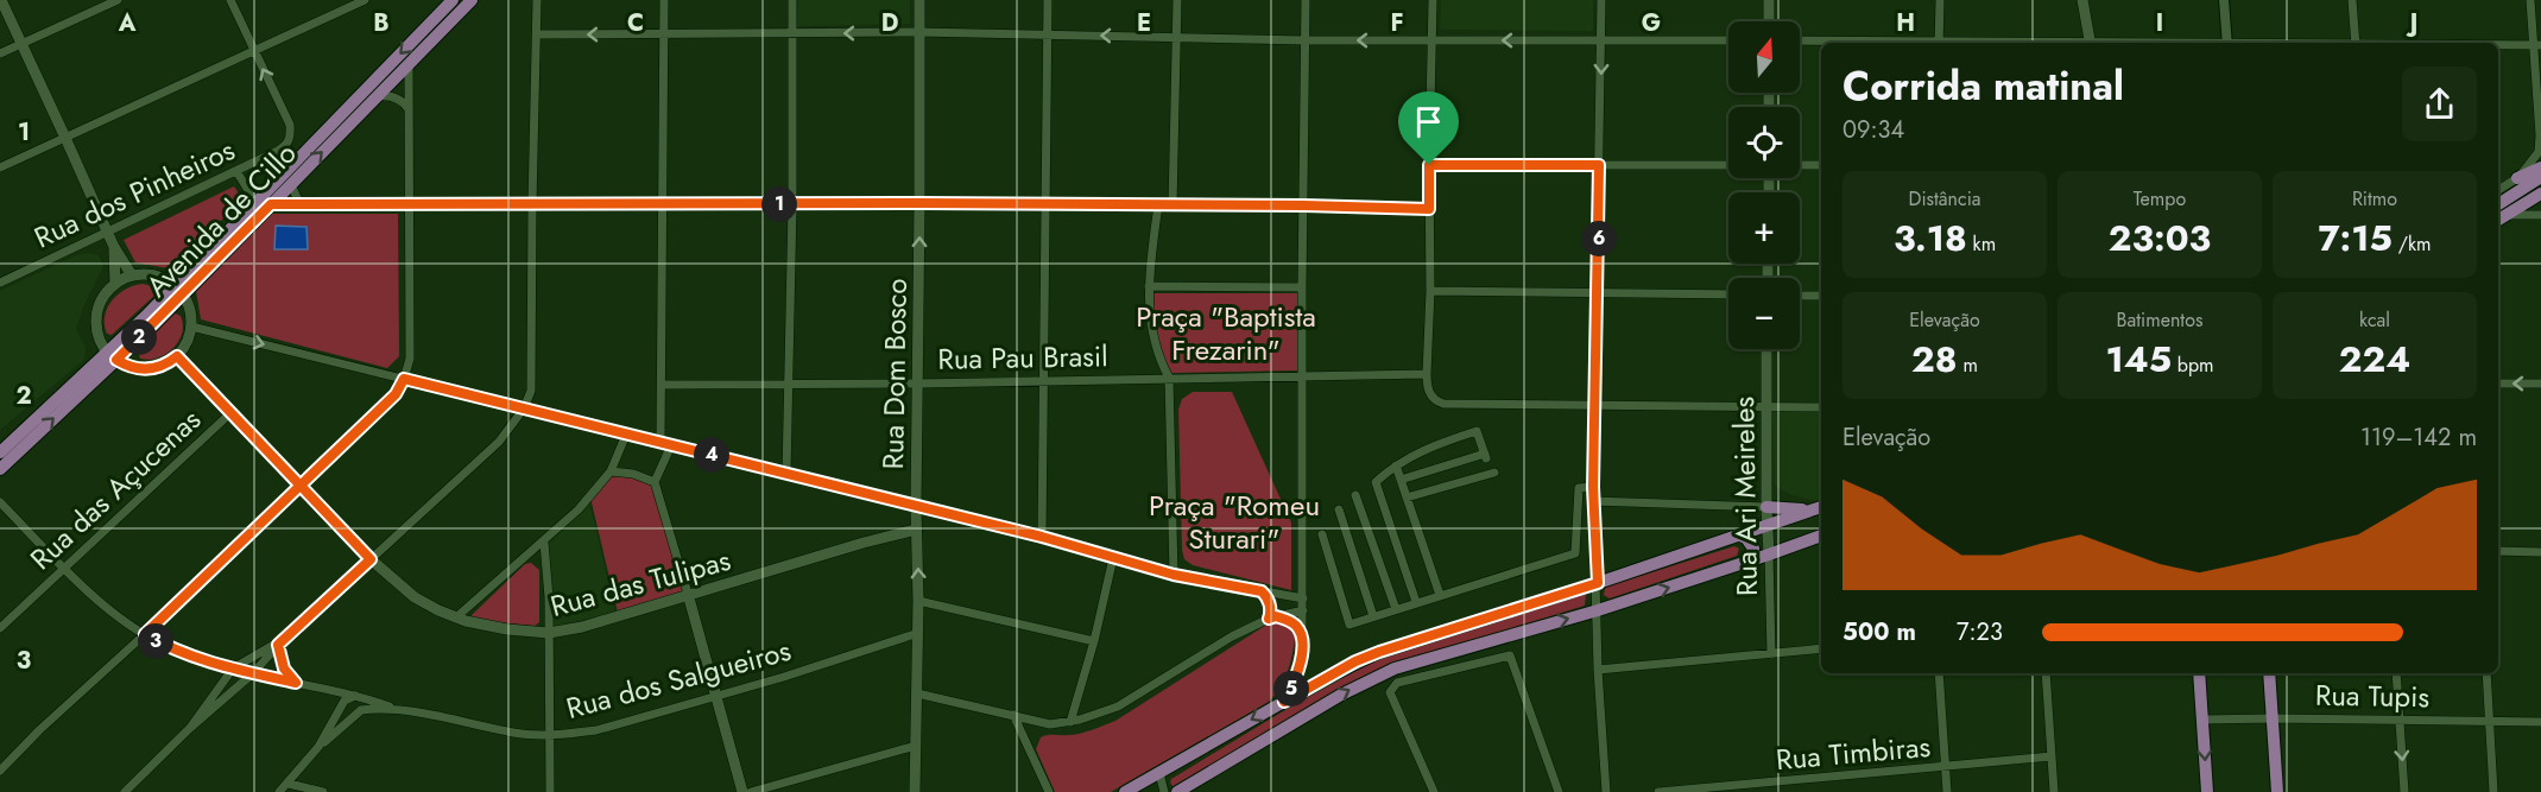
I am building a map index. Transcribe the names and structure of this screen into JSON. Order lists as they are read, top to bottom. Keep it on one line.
{"streets":{"main road":["Avenida de Cillo","Rua Dom Bosco","Rua Ari Meireles","Rua das Tulipas"],"street":["Rua dos Pinheiros","Rua Pau Brasil","Rua das Açucenas","Rua dos Salgueiros","Rua Tupis","Rua Timbiras"]},"crossings":[["Rua Pau Brasil","Rua Dom Bosco"],["Rua Dom Bosco","Rua das Tulipas"],["Rua Dom Bosco","Rua dos Salgueiros"],["Rua das Açucenas","Rua das Tulipas"],["Rua das Açucenas","Rua dos Salgueiros"]],"parks":["Praça \"Baptista Frezarin\"","Praça \"Romeu Sturari\""],"north":"top","page":{"map_buttons":["+","−"],"heading":["Corrida matinal","09:34"],"stats":[["Distância","3.18 km"],["Tempo","23:03"],["Ritmo","7:15 /km"],["Elevação","28 m"],["Batimentos","145 bpm"],["kcal","224"]],"pins":["1","6","2","4","3","5"],"chart":["Elevação","119–142 m"],"list":[{"name":"500 m","note":"7:23"}]},"grid":{"columns":["A","B","C","D","E","F","G","H","I","J"],"rows":["1","2","3"]}}
